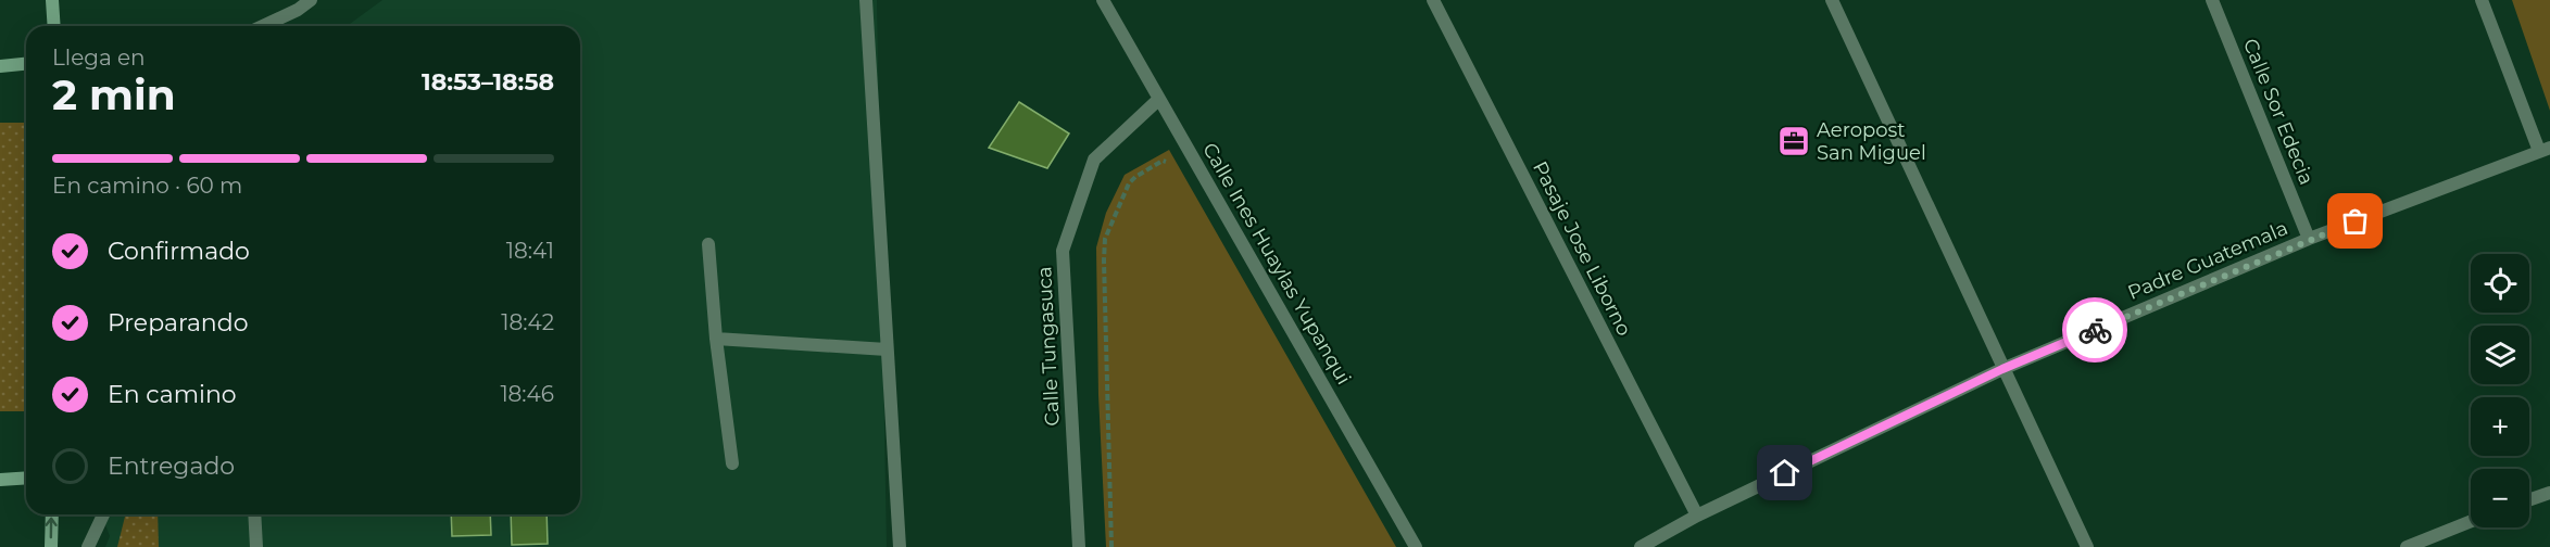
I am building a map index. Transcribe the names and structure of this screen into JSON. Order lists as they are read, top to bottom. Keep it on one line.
{"streets":{"street":["Calle Sor Edecia","Pasaje Jose Liborno","Padre Guatemala","Calle Ines Huaylas Yupanqui","Calle Tungasuca"]},"crossings":[["Calle Sor Edecia","Padre Guatemala"],["Pasaje Jose Liborno","Padre Guatemala"],["Calle Ines Huaylas Yupanqui","Calle Tungasuca"]],"places":{"office":["Aeropost San Miguel"]},"page":{"heading":["2 min","Llega en","18:53–18:58"],"bar":"En camino · 60 m","list":[["Confirmado","18:41"],["Preparando","18:42"],["En camino","18:46"],"Entregado"],"map_buttons":["+","−"]}}
